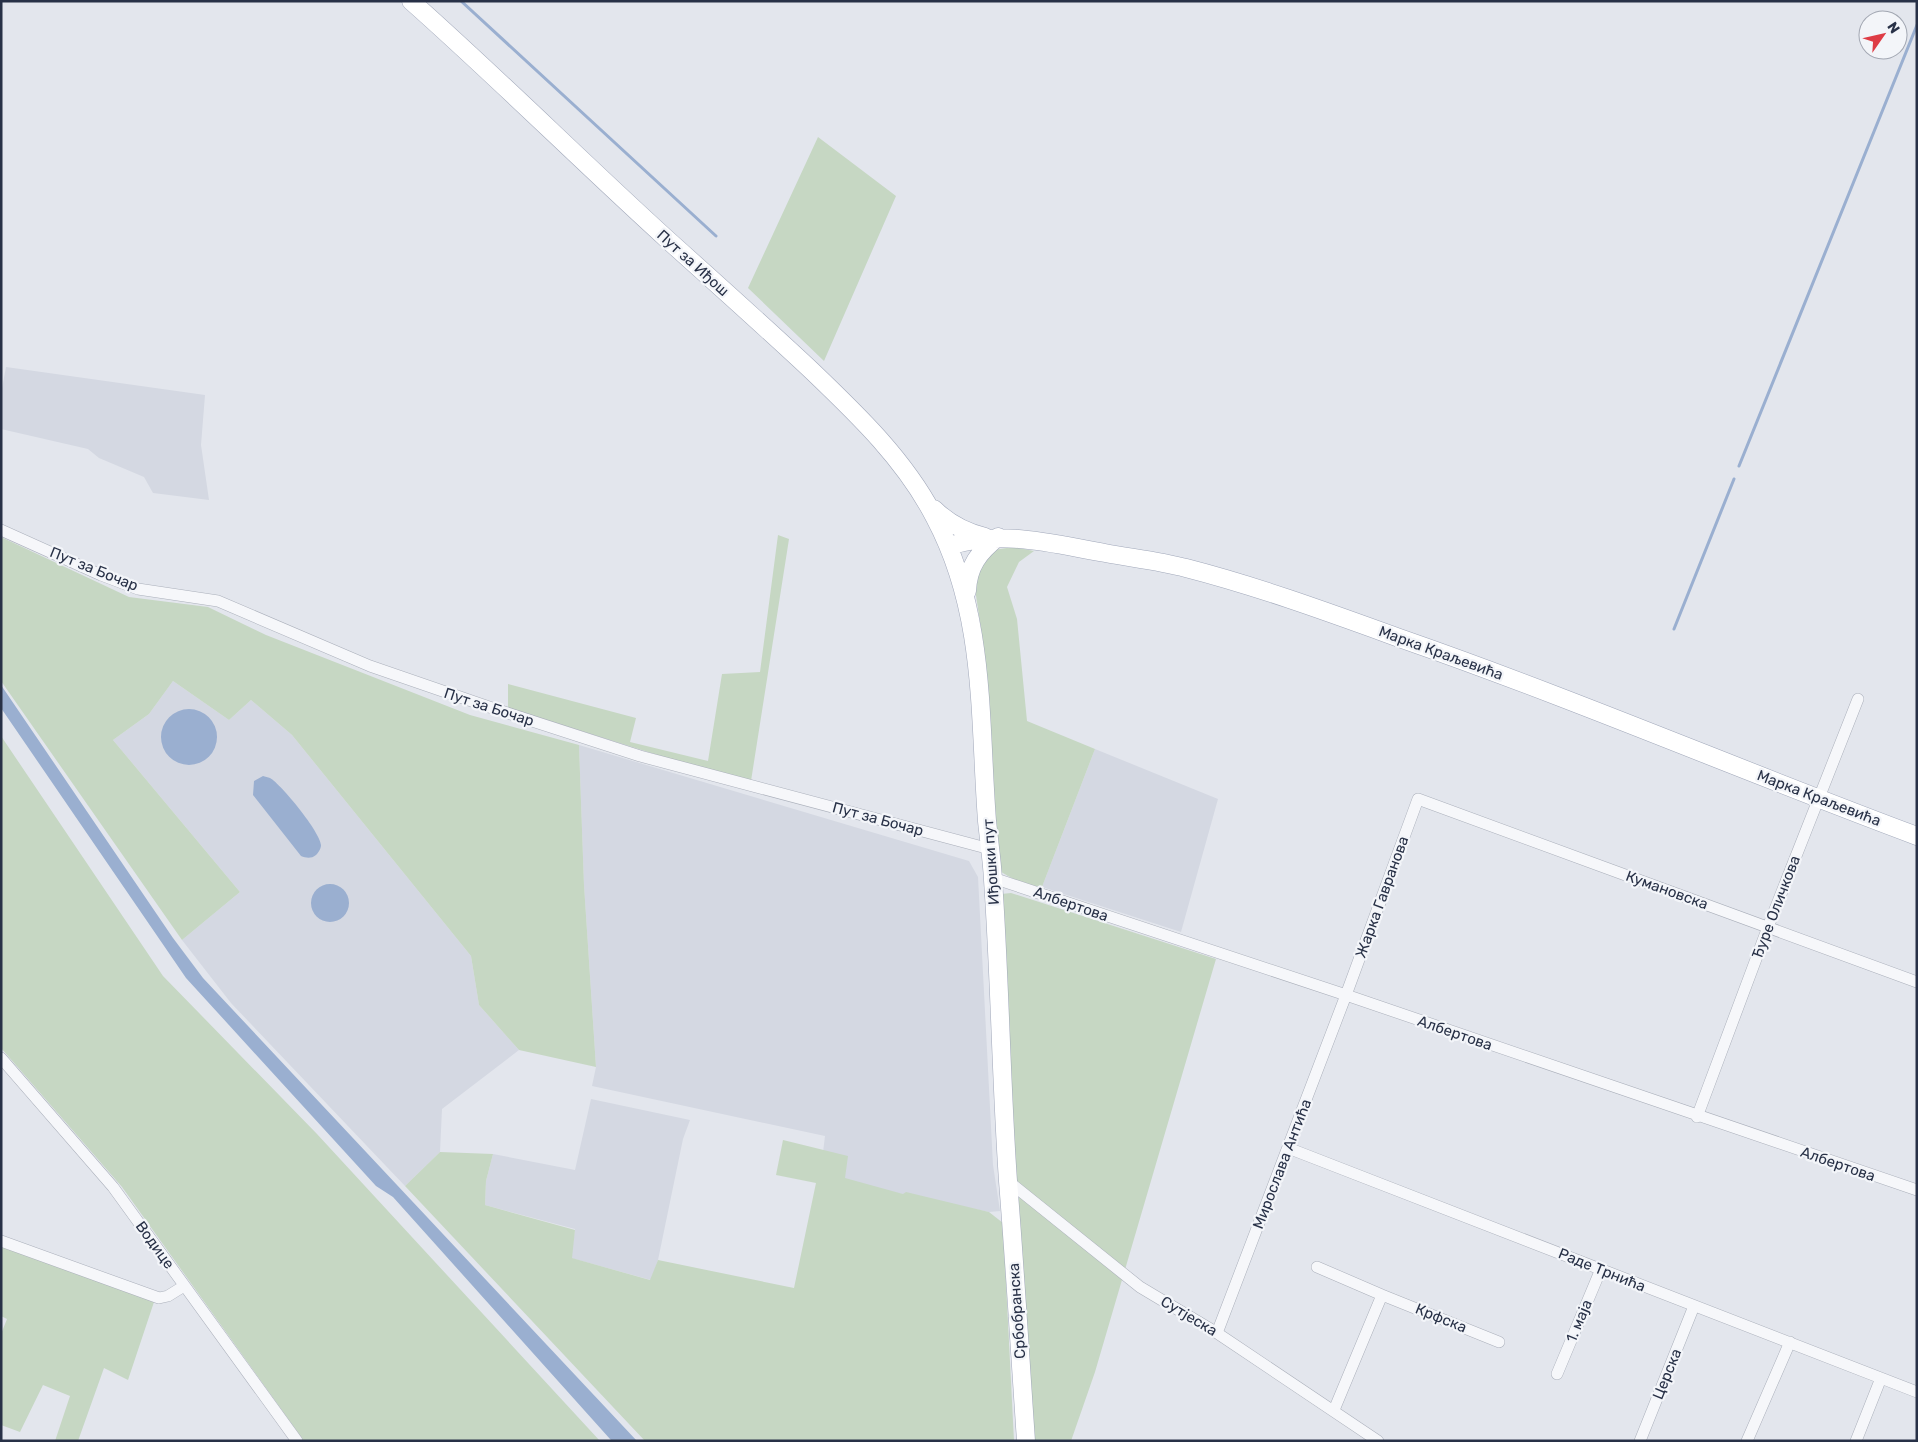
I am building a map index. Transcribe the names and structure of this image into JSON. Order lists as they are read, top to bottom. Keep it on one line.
{"streets":{"main road":["Пут за Иђош","Марка Краљевића","Иђошки пут","Србобранска"],"street":["Пут за Бочар","Кумановска","Жарка Гавранова","Албертова","Ђуре Оличкова","Мирослава Антића","Водице","Раде Трнића","Сутјеска","Крфска","1. маја","Церска"]},"crossings":[["Пут за Иђош","Марка Краљевића"],["Пут за Иђош","Иђошки пут"],["Пут за Бочар","Иђошки пут"],["Марка Краљевића","Иђошки пут"],["Марка Краљевића","Ђуре Оличкова"],["Иђошки пут","Албертова"],["Иђошки пут","Србобранска"],["Иђошки пут","Сутјеска"],["Кумановска","Жарка Гавранова"],["Кумановска","Ђуре Оличкова"],["Жарка Гавранова","Албертова"],["Жарка Гавранова","Мирослава Антића"],["Албертова","Ђуре Оличкова"],["Албертова","Мирослава Антића"],["Мирослава Антића","Раде Трнића"],["Мирослава Антића","Сутјеска"],["Раде Трнића","1. маја"],["Раде Трнића","Церска"],["Србобранска","Сутјеска"]],"north":"top right"}
